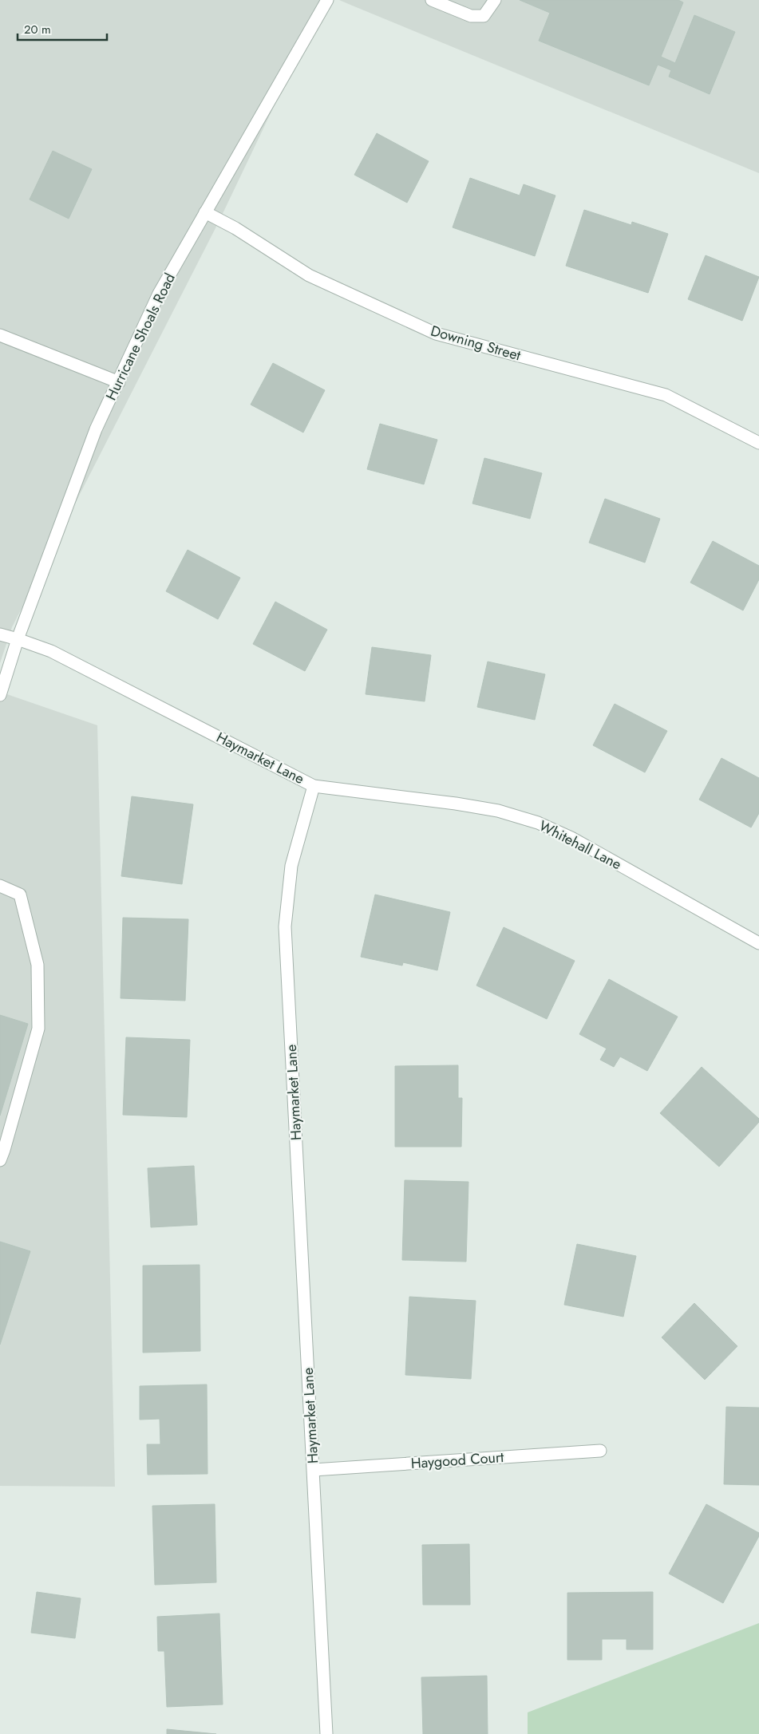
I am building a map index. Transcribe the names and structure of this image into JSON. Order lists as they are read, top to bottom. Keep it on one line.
{"streets":{"street":["Hurricane Shoals Road","Downing Street","Haymarket Lane","Whitehall Lane","Haygood Court"]},"crossings":[["Hurricane Shoals Road","Downing Street"],["Hurricane Shoals Road","Haymarket Lane"],["Haymarket Lane","Whitehall Lane"],["Haymarket Lane","Haygood Court"]],"scale_bar":"20 m"}
